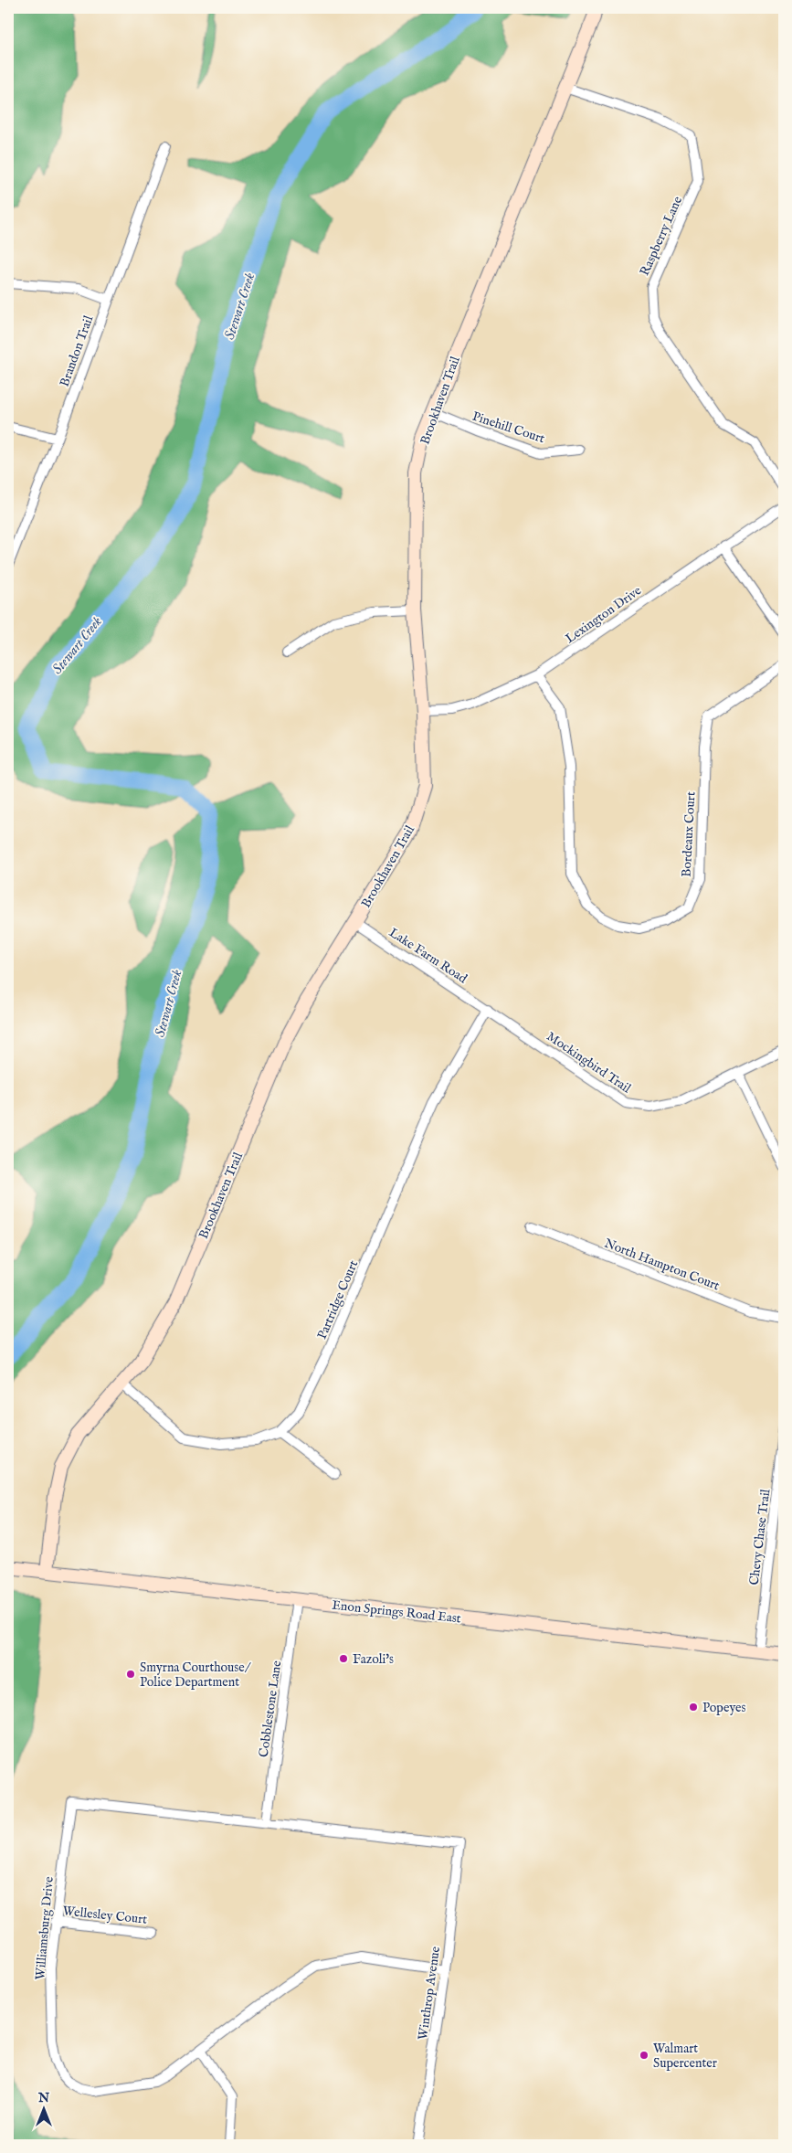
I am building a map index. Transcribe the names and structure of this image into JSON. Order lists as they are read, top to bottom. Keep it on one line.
{"streets":{"street":["Raspberry Lane","Brandon Trail","Brookhaven Trail","Pinehill Court","Lexington Drive","Bordeaux Court","Lake Farm Road","Mockingbird Trail","North Hampton Court","Partridge Court","Chevy Chase Trail","Enon Springs Road East","Cobblestone Lane","Wellesley Court","Williamsburg Drive","Winthrop Avenue"]},"crossings":[["Raspberry Lane","Brookhaven Trail"],["Brookhaven Trail","Pinehill Court"],["Brookhaven Trail","Lexington Drive"],["Brookhaven Trail","Lake Farm Road"],["Brookhaven Trail","Partridge Court"],["Brookhaven Trail","Enon Springs Road East"],["Lexington Drive","Bordeaux Court"],["Lake Farm Road","Mockingbird Trail"],["Lake Farm Road","Partridge Court"],["Mockingbird Trail","Partridge Court"],["Chevy Chase Trail","Enon Springs Road East"],["Enon Springs Road East","Cobblestone Lane"],["Cobblestone Lane","Williamsburg Drive"],["Wellesley Court","Williamsburg Drive"],["Williamsburg Drive","Winthrop Avenue"]],"water":["Stewart Creek"],"places":["Fazoli's","Smyrna Courthouse/ Police Department","Popeyes","Walmart Supercenter"],"north":"top"}
